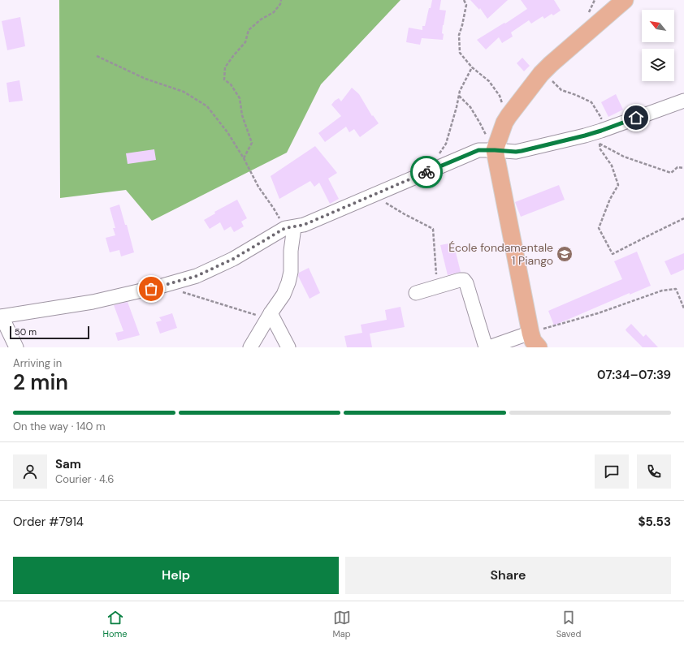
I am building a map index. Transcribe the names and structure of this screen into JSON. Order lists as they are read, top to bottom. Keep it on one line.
{"places":{"school or university":["École fondamentale 1 Piango"]},"scale_bar":"50 m","north":"top left","page":{"scale":"50 m","heading":["2 min","Arriving in","07:34–07:39"],"panel":["Sam","Courier · 4.6","Order #7914","$5.53"],"bar":"On the way · 140 m","buttons":["Help","Share"],"tabs":["Home","Map","Saved"]}}
